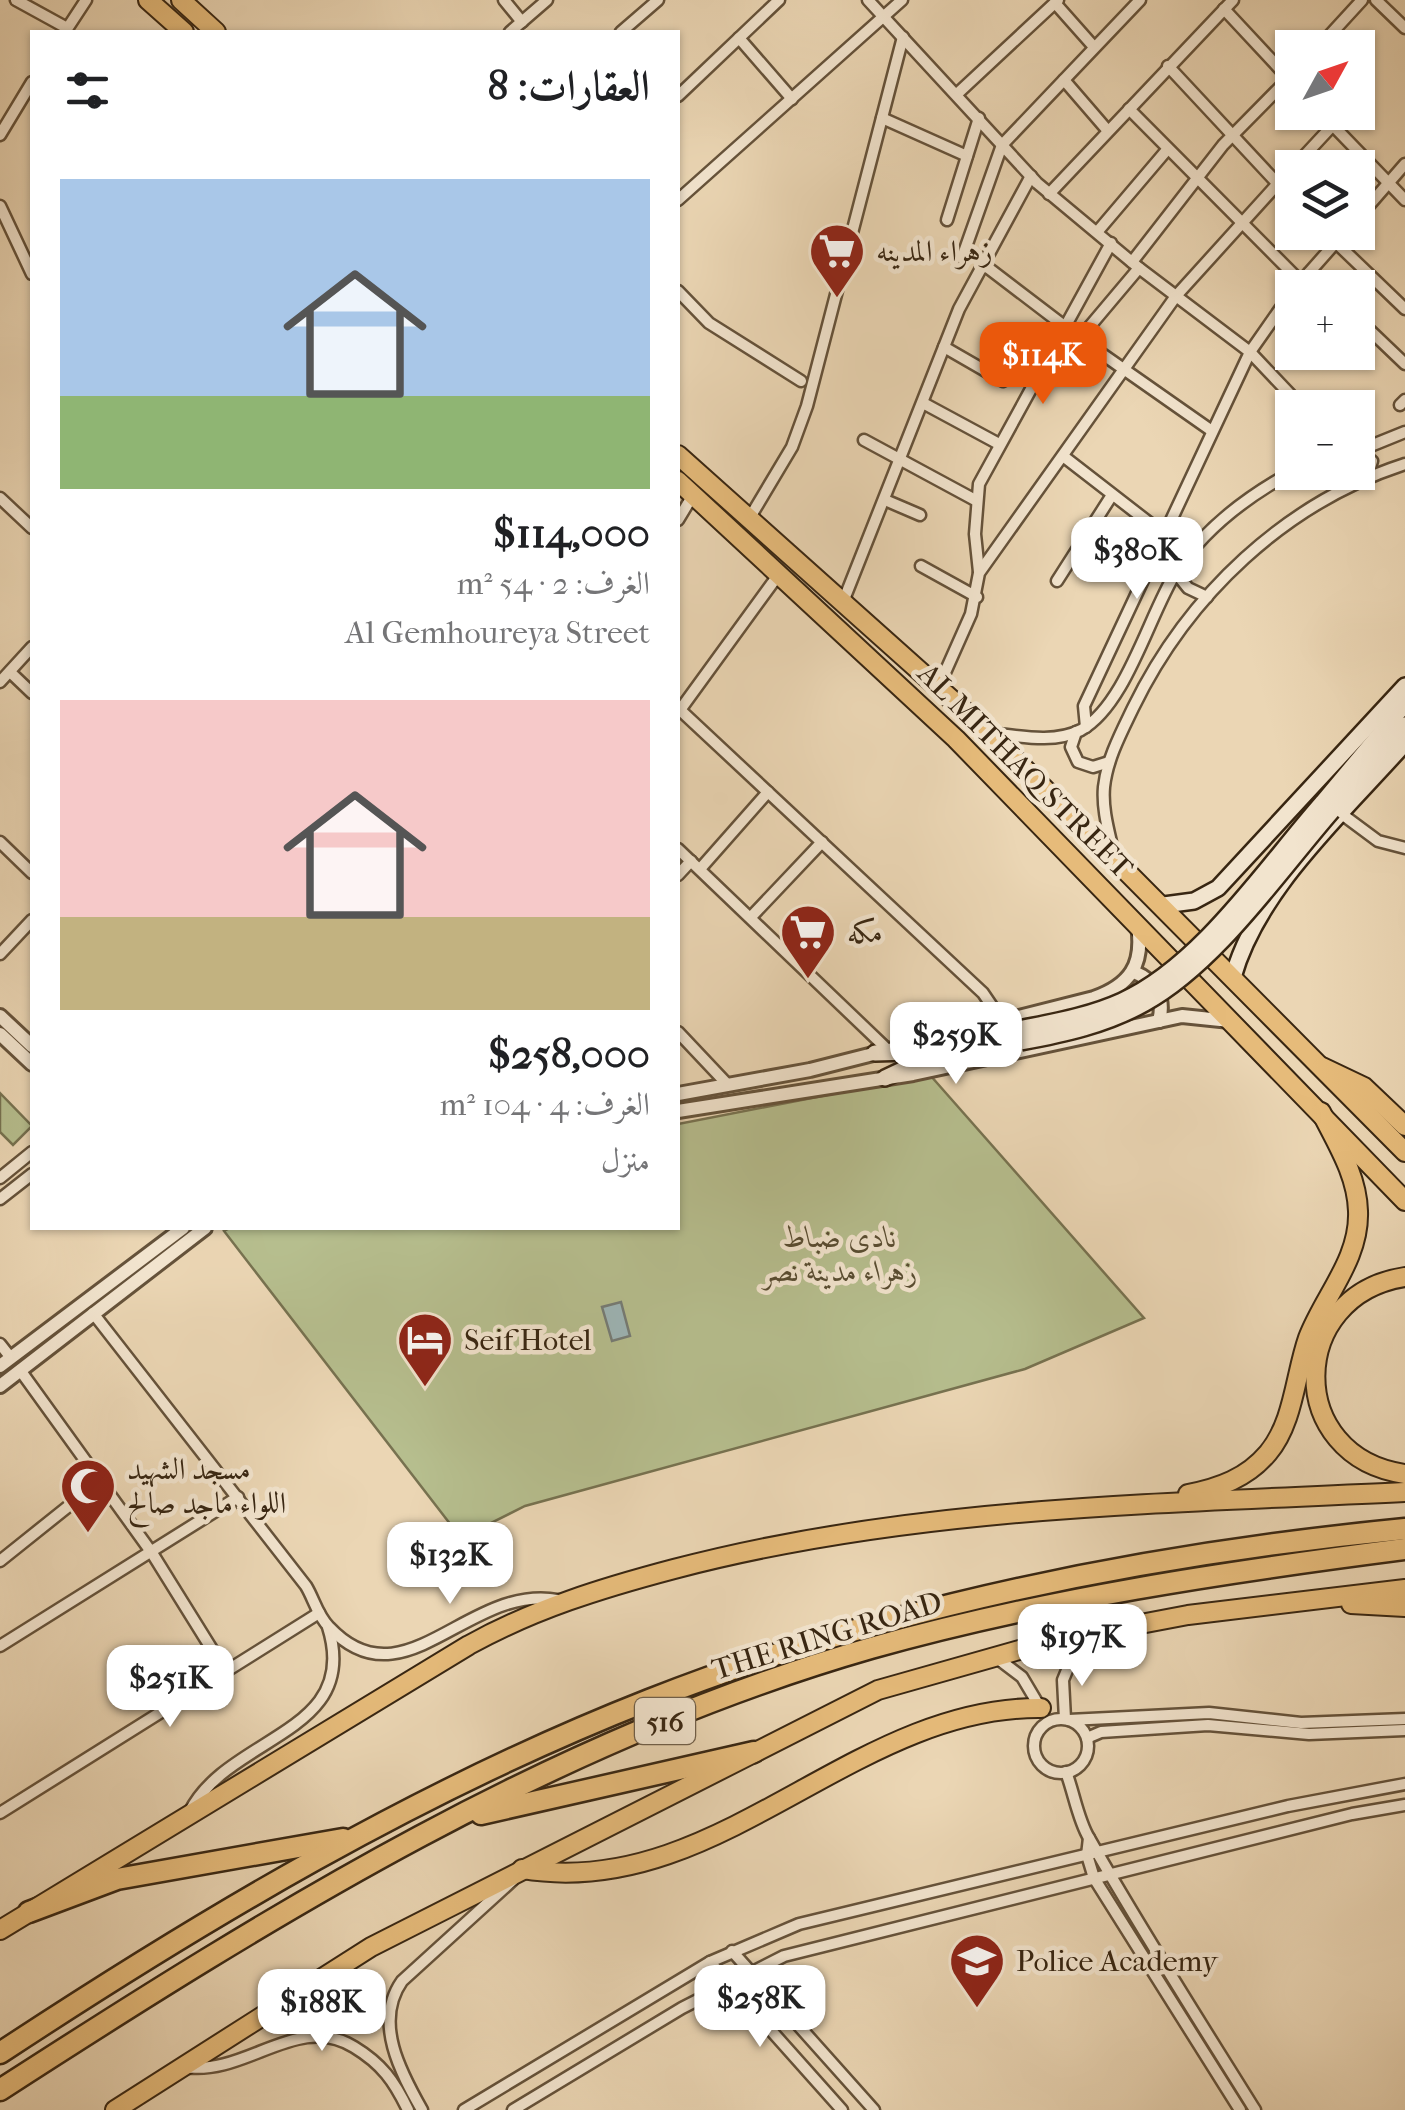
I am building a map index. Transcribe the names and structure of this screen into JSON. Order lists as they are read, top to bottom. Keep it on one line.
{"streets":{"highway":["THE RING ROAD","516"],"main road":["AL MITHAQ STREET"]},"crossings":[["THE RING ROAD","516"]],"parks":["نادى ضباط زهراء مدينة نصر"],"places":{"supermarket":["زهراء المدينه","مكه"],"hotel":["Seif Hotel"],"mosque":["مسجد الشهيد اللواء ماجد صالح"],"school or university":["Police Academy"]},"north":"top right","page":{"map_buttons":["+","−"],"heading":"العقارات: 8","list":[{"name":"$114,000","note":"الغرف: 2 · 54 m² · Al Gemhoureya Street"},{"name":"$258,000","note":"الغرف: 4 · 104 m² · منزل"}],"price":["$114K","$380K","$259K","$132K","$197K","$251K","$258K","$188K"]}}
